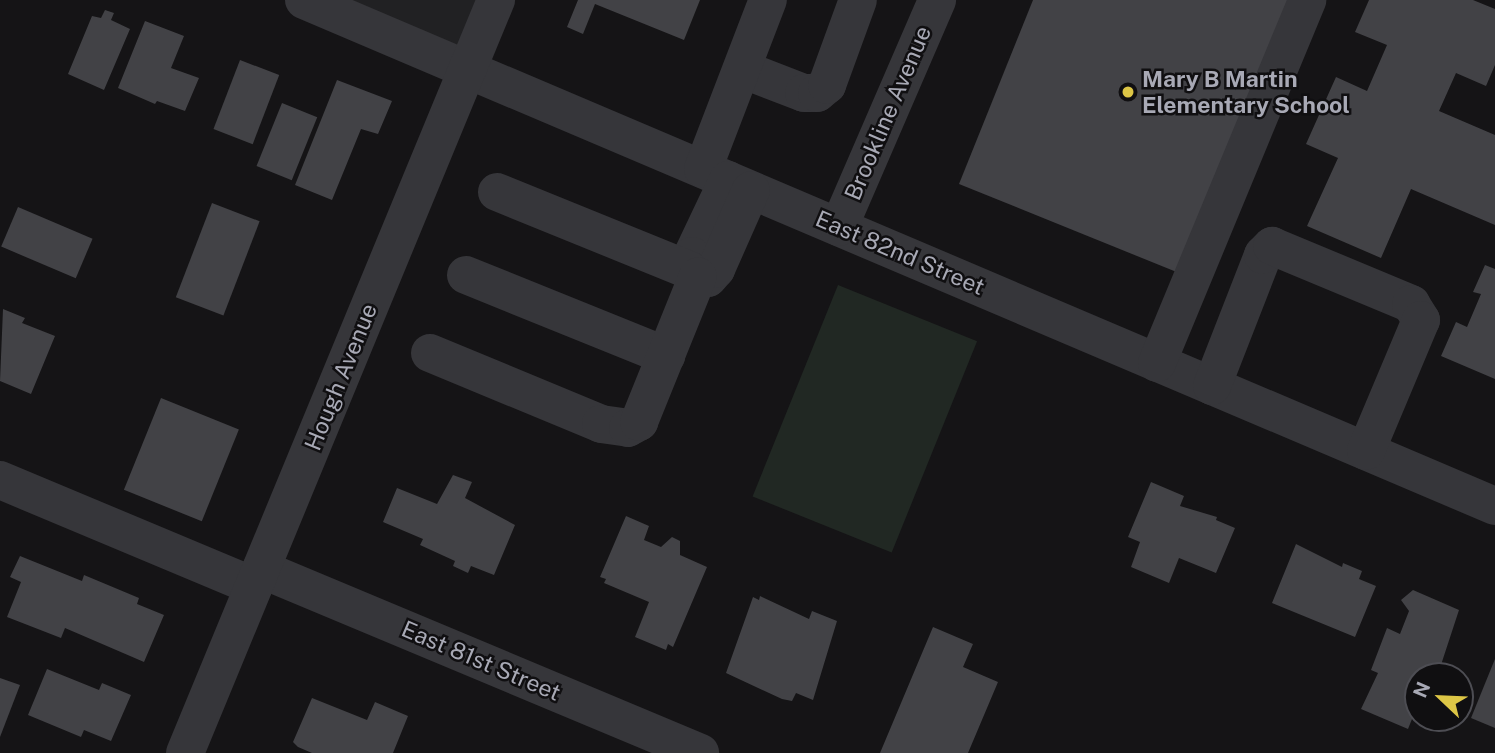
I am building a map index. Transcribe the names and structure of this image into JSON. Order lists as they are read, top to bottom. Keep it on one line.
{"streets":{"street":["Brookline Avenue","East 82nd Street","Hough Avenue","East 81st Street"]},"crossings":[["Brookline Avenue","East 82nd Street"],["East 82nd Street","Hough Avenue"],["Hough Avenue","East 81st Street"]],"places":["Mary B Martin Elementary School"],"north":"top left"}
